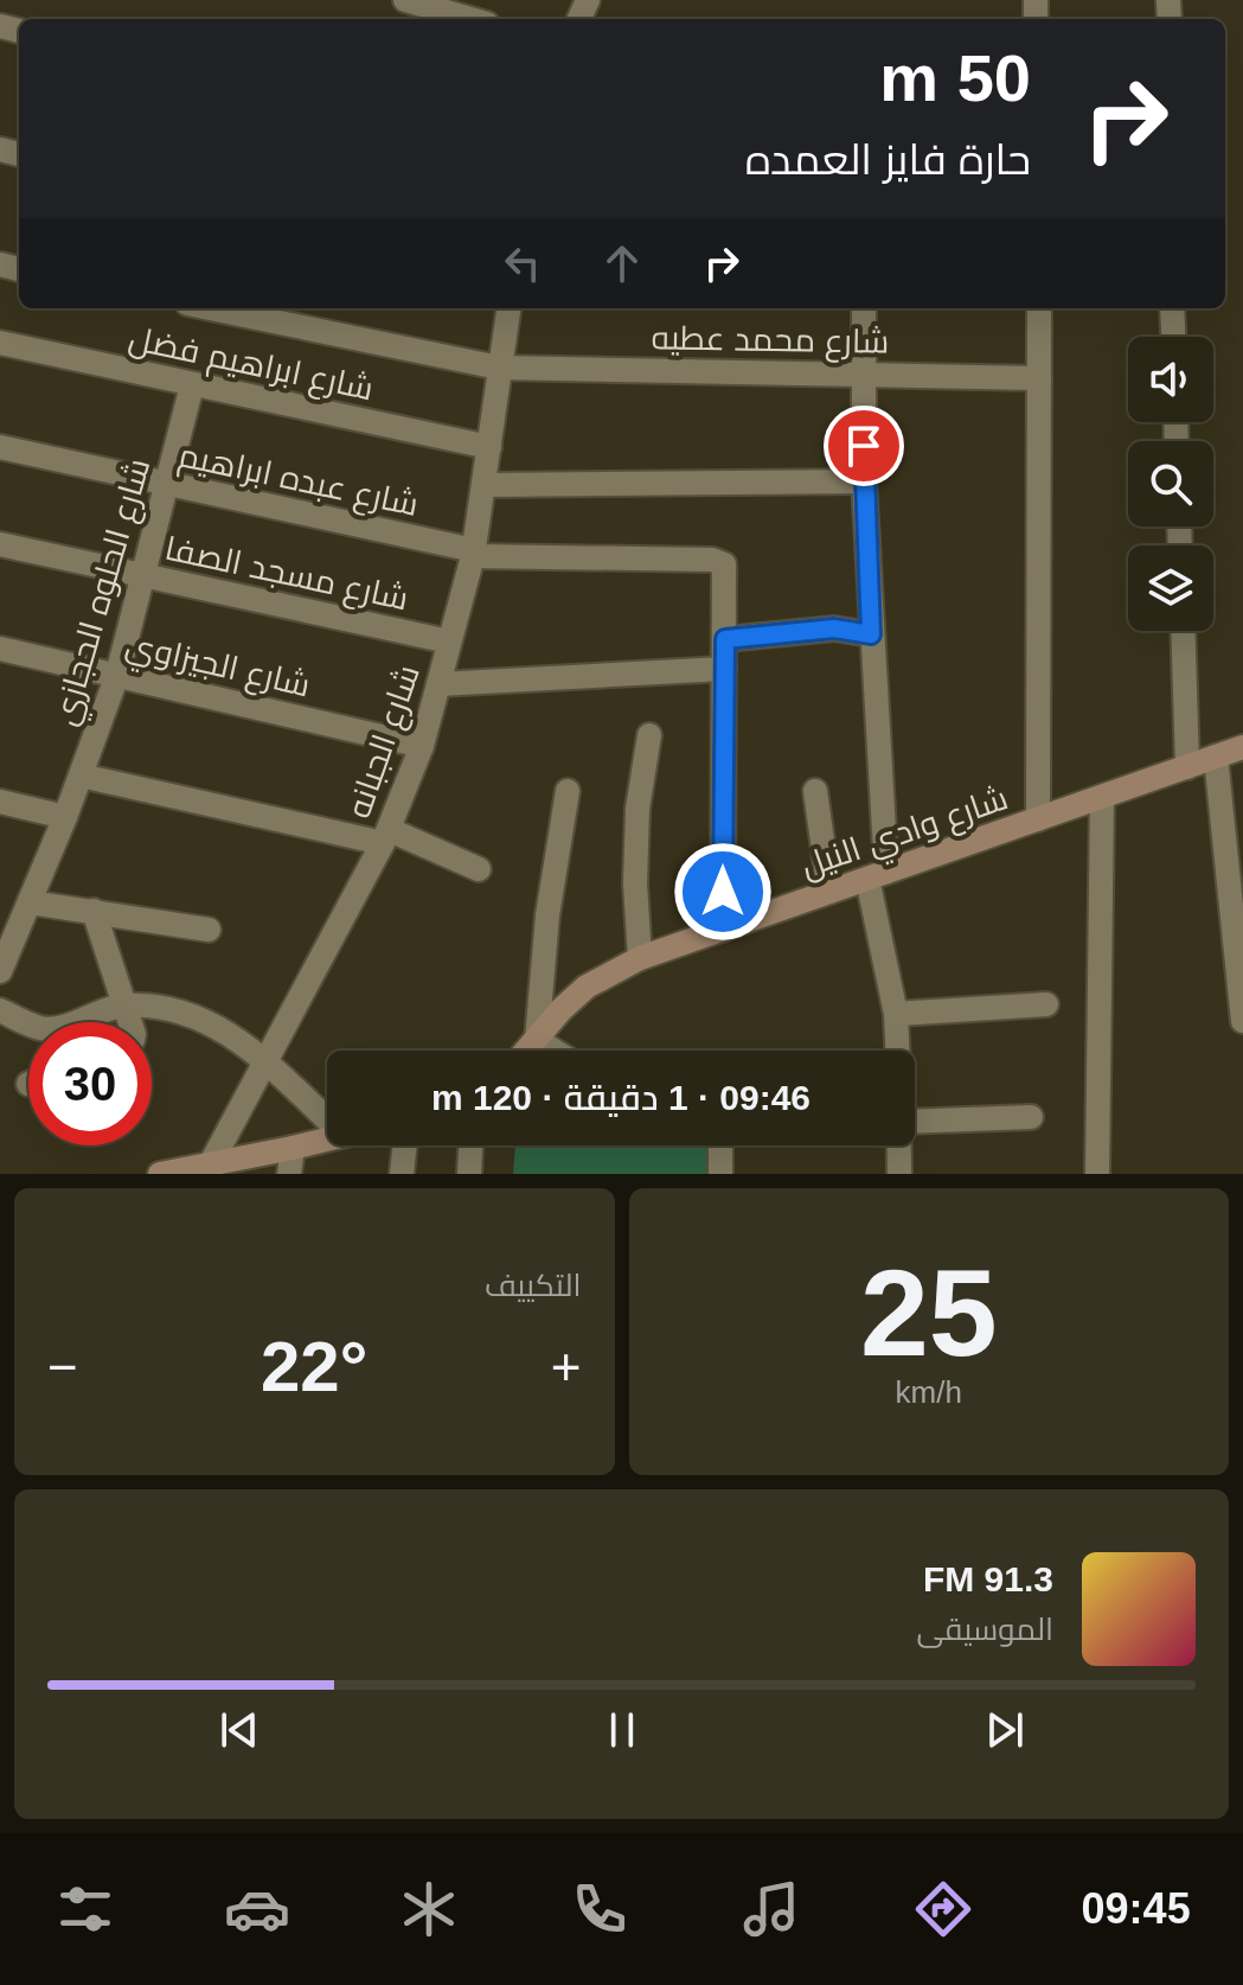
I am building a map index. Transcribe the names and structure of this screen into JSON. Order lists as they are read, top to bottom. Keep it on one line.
{"streets":{"street":["شارع محمد عطيه","شارع ابراهيم فضل","شارع عبده ابراهيم","شارع مسجد الصفا","شارع الحلوه الحجازي","شارع الجيزاوي","شارع الجبانه","شارع وادي النيل"]},"crossings":[["شارع محمد عطيه","شارع الجبانه"],["شارع ابراهيم فضل","شارع الحلوه الحجازي"],["شارع ابراهيم فضل","شارع الجبانه"],["شارع عبده ابراهيم","شارع الحلوه الحجازي"],["شارع عبده ابراهيم","شارع الجبانه"],["شارع مسجد الصفا","شارع الحلوه الحجازي"],["شارع مسجد الصفا","شارع الجبانه"],["شارع الحلوه الحجازي","شارع الجيزاوي"],["شارع الجيزاوي","شارع الجبانه"]],"page":{"turn":["50 m","حارة فايز العمده"],"limit":"30","trip":"09:46 · 1 دقيقة · 120 m","tile":[["25","km/h"],"التكييف"],"heat":["−","22°","+"],"song":["91.3 FM","الموسيقى"],"tabs":"09:45"}}
